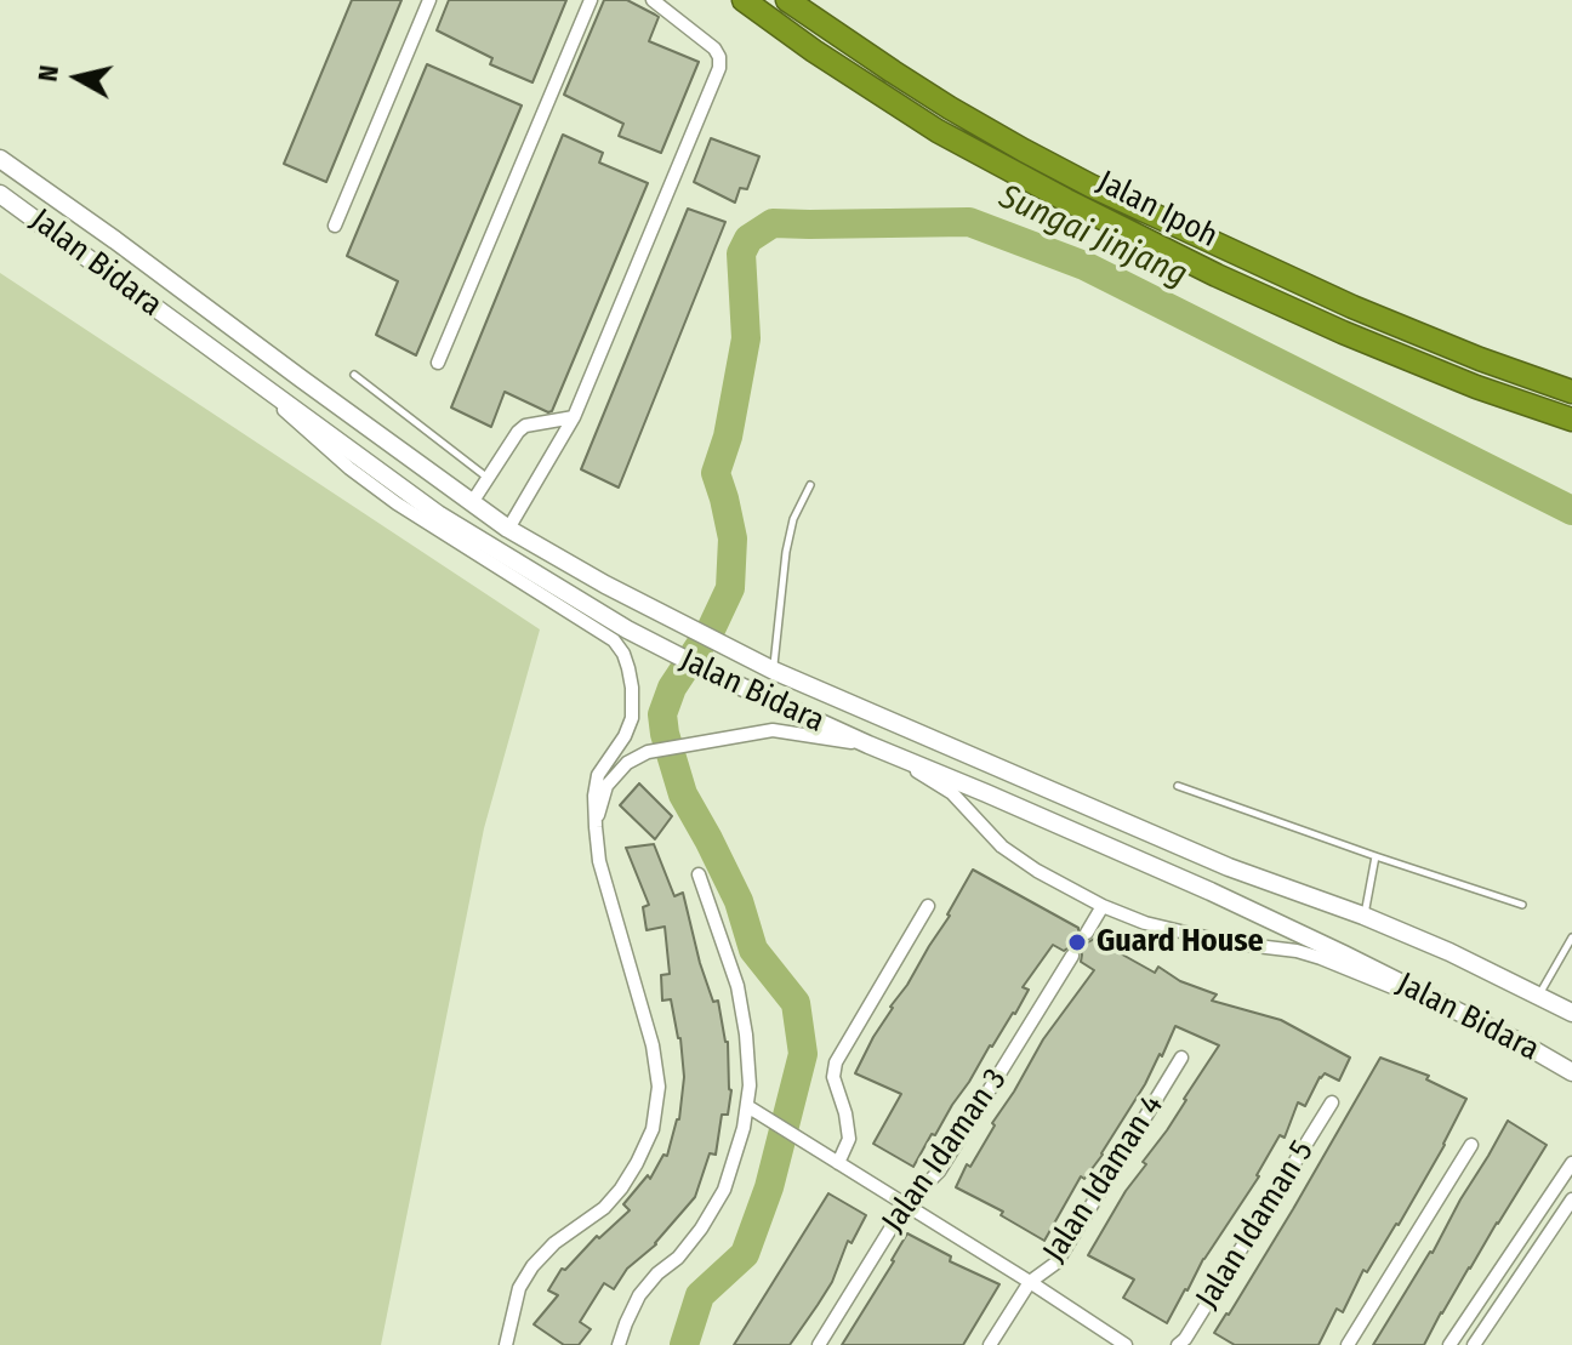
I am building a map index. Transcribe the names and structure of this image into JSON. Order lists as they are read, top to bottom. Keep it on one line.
{"streets":{"highway":["Jalan Ipoh"],"main road":["Jalan Bidara"],"street":["Jalan Idaman 3","Jalan Idaman 4","Jalan Idaman 5"]},"water":["Sungai Jinjang"],"places":["Guard House"],"north":"left"}
